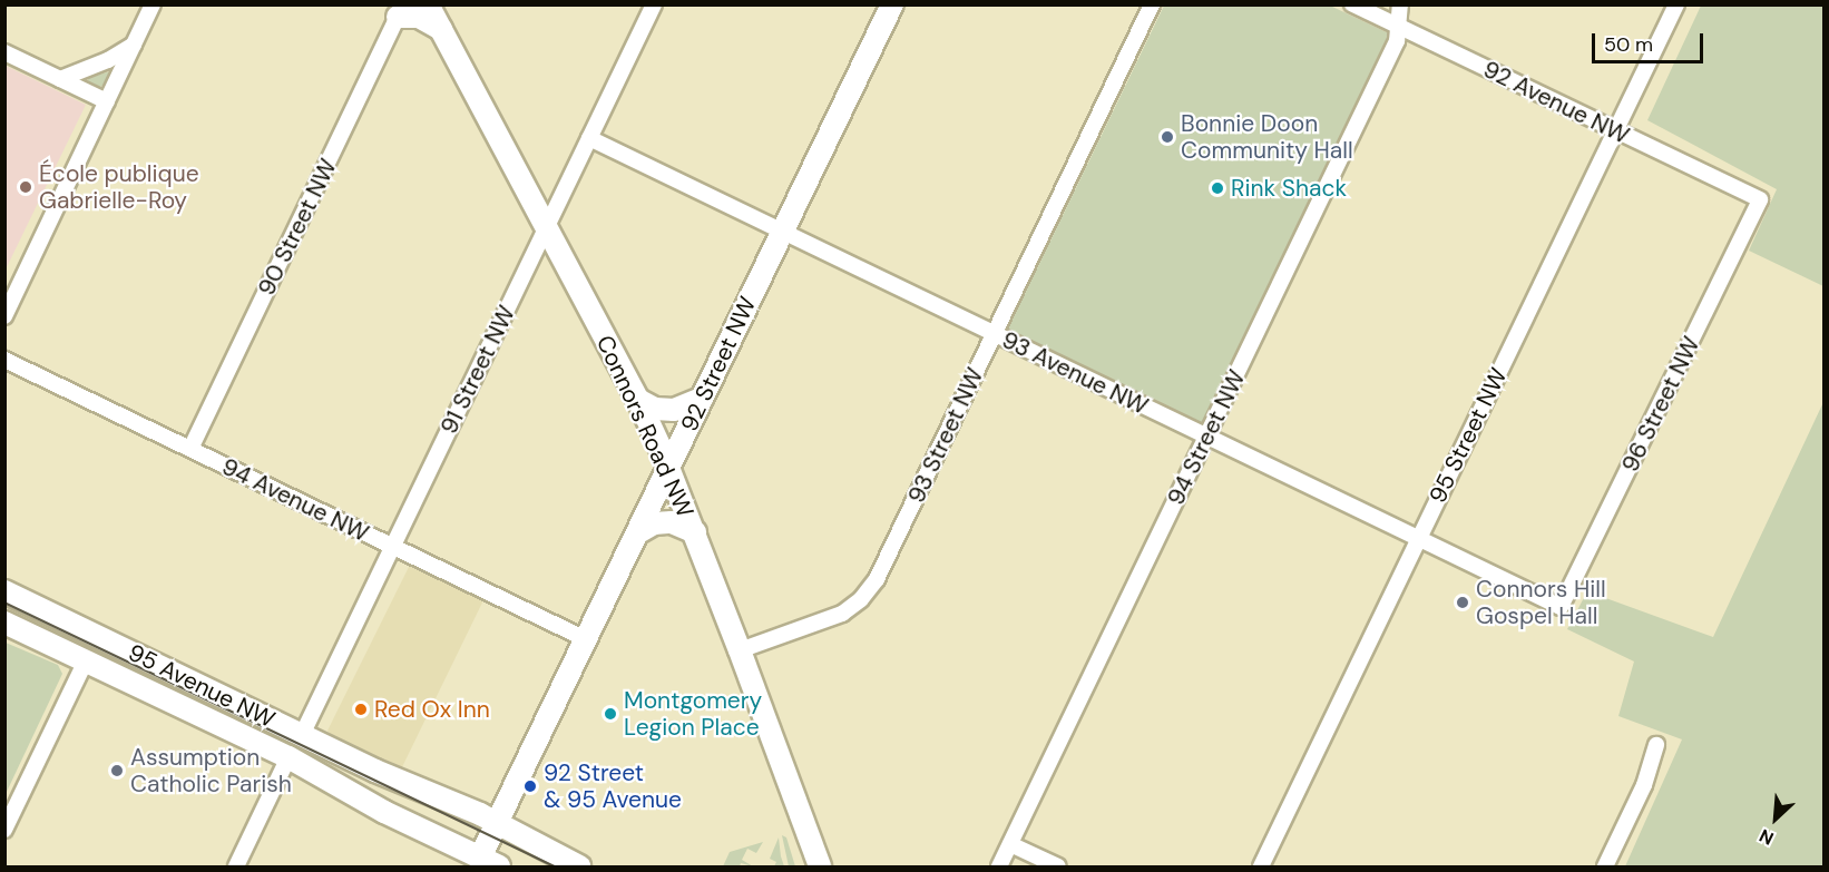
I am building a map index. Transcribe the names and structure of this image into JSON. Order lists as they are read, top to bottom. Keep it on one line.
{"streets":{"street":["92 Avenue NW","90 Street NW","92 Street NW","91 Street NW","93 Avenue NW","96 Street NW","Connors Road NW","93 Street NW","95 Street NW","94 Street NW","94 Avenue NW","95 Avenue NW"]},"crossings":[["92 Avenue NW","96 Street NW"],["92 Avenue NW","95 Street NW"],["92 Avenue NW","94 Street NW"],["90 Street NW","94 Avenue NW"],["92 Street NW","93 Avenue NW"],["92 Street NW","Connors Road NW"],["92 Street NW","94 Avenue NW"],["92 Street NW","95 Avenue NW"],["91 Street NW","93 Avenue NW"],["91 Street NW","Connors Road NW"],["91 Street NW","94 Avenue NW"],["91 Street NW","95 Avenue NW"],["93 Avenue NW","96 Street NW"],["93 Avenue NW","93 Street NW"],["93 Avenue NW","95 Street NW"],["93 Avenue NW","94 Street NW"],["Connors Road NW","93 Street NW"]],"places":["Bonnie Doon Community Hall","École publique Gabrielle-Roy","Rink Shack","Connors Hill Gospel Hall","Red Ox Inn","Montgomery Legion Place","Assumption Catholic Parish","92 Street & 95 Avenue"],"scale_bar":"50 m","north":"bottom left"}
